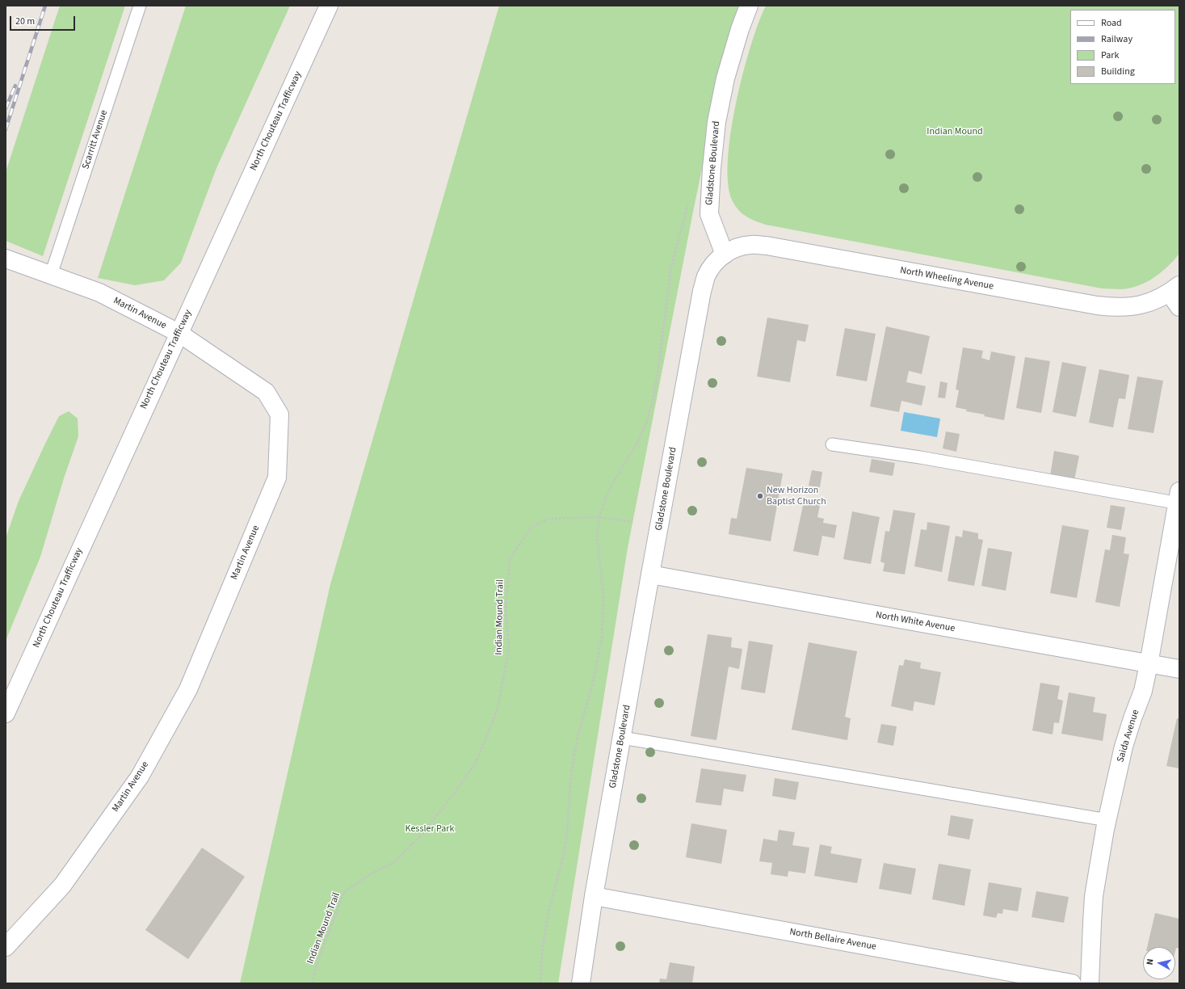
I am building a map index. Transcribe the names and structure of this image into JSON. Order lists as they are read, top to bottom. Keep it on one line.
{"streets":{"street":["North Chouteau Trafficway","Gladstone Boulevard","North Wheeling Avenue","Martin Avenue","North White Avenue","Saida Avenue","North Bellaire Avenue"],"lane":["Scarritt Avenue"],"path":["Indian Mound Trail"]},"crossings":[["North Chouteau Trafficway","Martin Avenue"],["Scarritt Avenue","Martin Avenue"],["Gladstone Boulevard","North Wheeling Avenue"],["Gladstone Boulevard","North White Avenue"],["Gladstone Boulevard","North Bellaire Avenue"],["North White Avenue","Saida Avenue"]],"parks":["Indian Mound","Kessler Park"],"places":["New Horizon Baptist Church"],"legend":["Road","Railway","Park","Building"],"scale_bar":"20 m","north":"left"}
